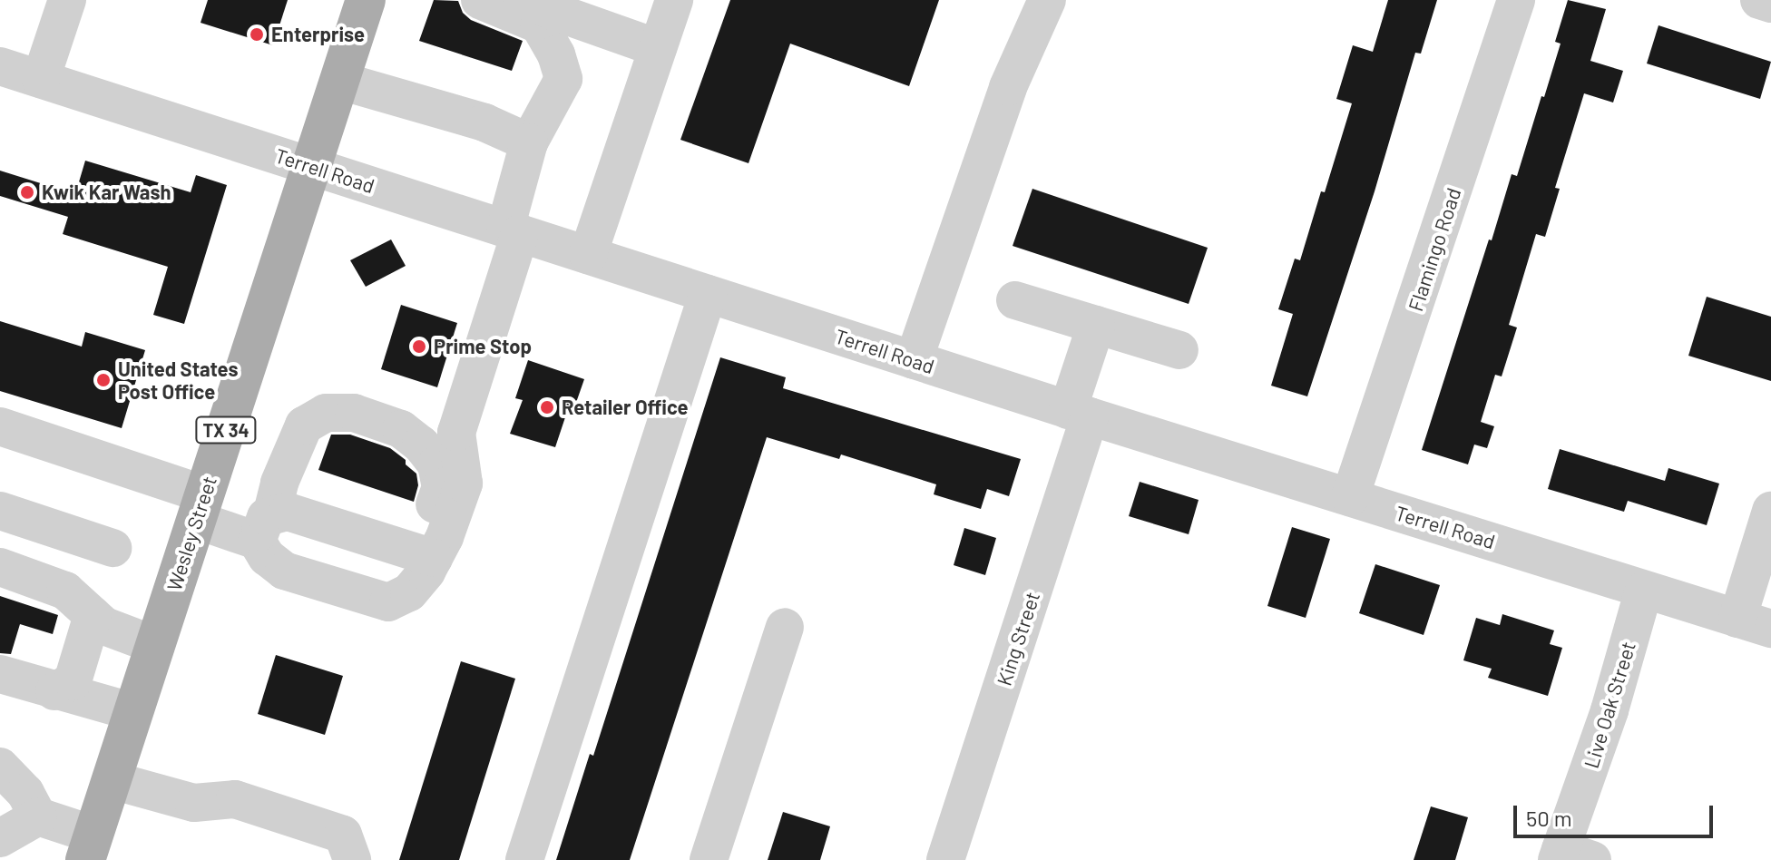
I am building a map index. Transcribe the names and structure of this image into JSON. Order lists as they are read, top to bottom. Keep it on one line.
{"streets":{"main road":["TX 34","Wesley Street"],"street":["Terrell Road","Flamingo Road","King Street","Live Oak Street"]},"crossings":[["Terrell Road","Flamingo Road"],["Terrell Road","Wesley Street"],["Terrell Road","King Street"],["Terrell Road","Live Oak Street"]],"places":["Enterprise","Kwik Kar Wash","Prime Stop","United States Post Office","Retailer Office"],"scale_bar":"50 m"}
